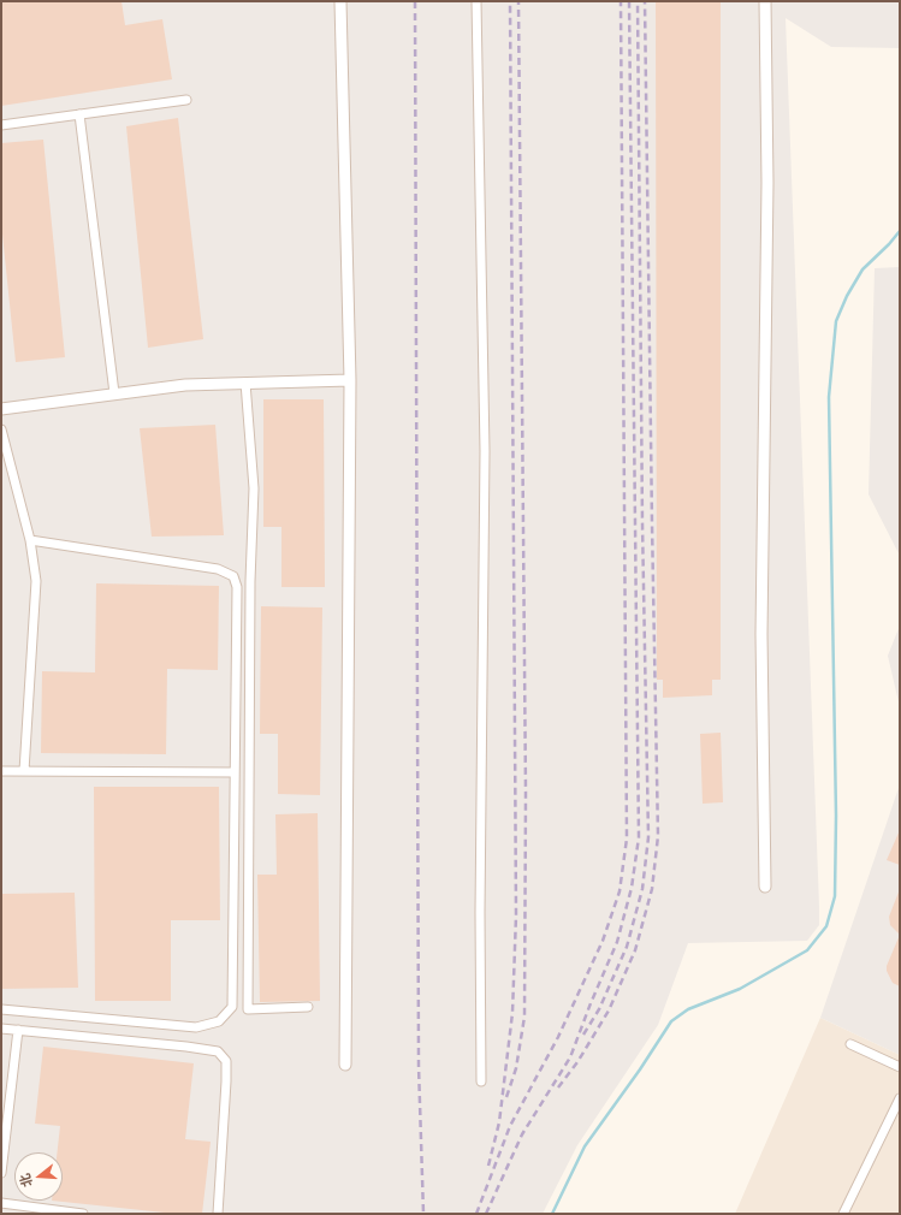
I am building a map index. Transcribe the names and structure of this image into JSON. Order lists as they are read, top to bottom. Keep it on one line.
{"north":"left"}
